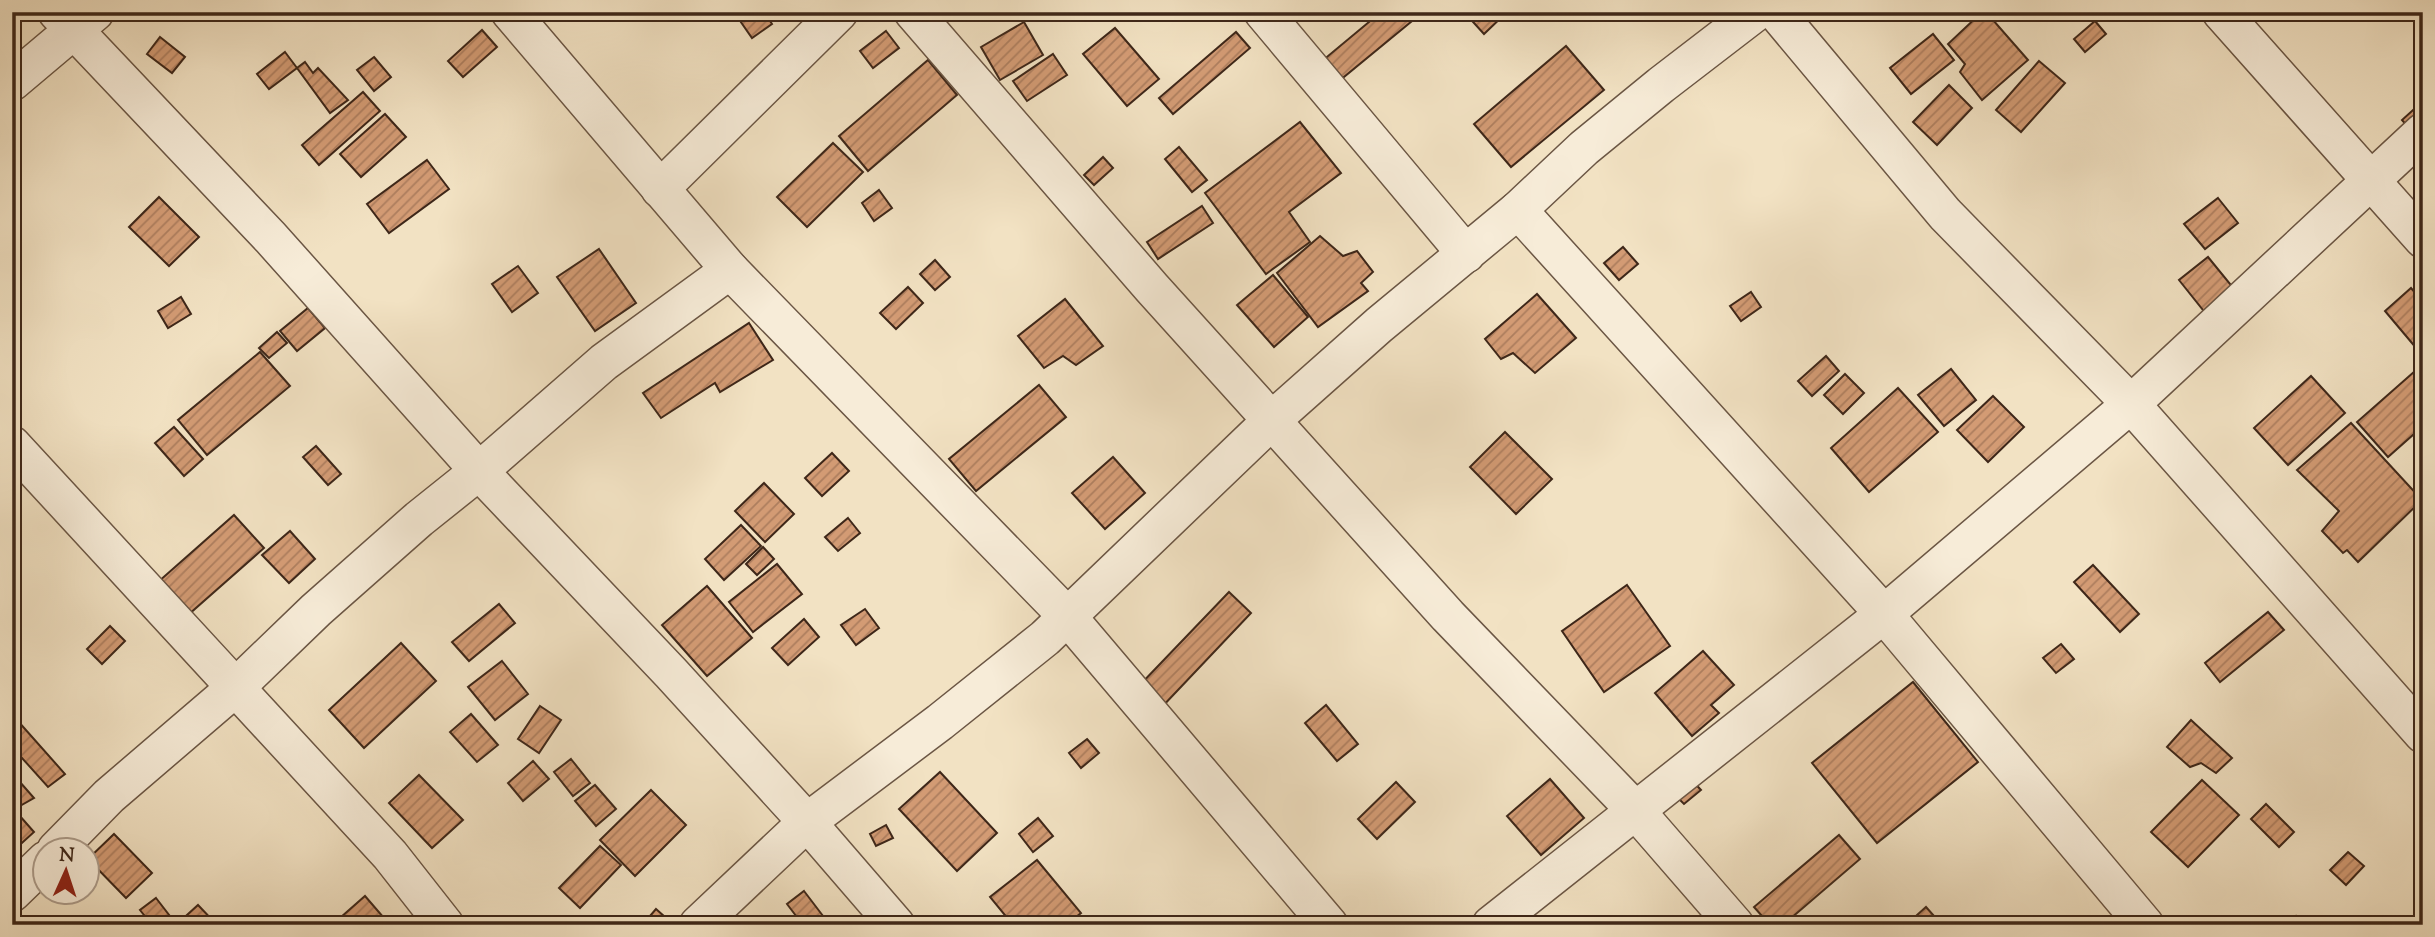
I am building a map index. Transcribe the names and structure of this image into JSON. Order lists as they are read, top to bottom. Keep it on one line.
{"north":"top"}
